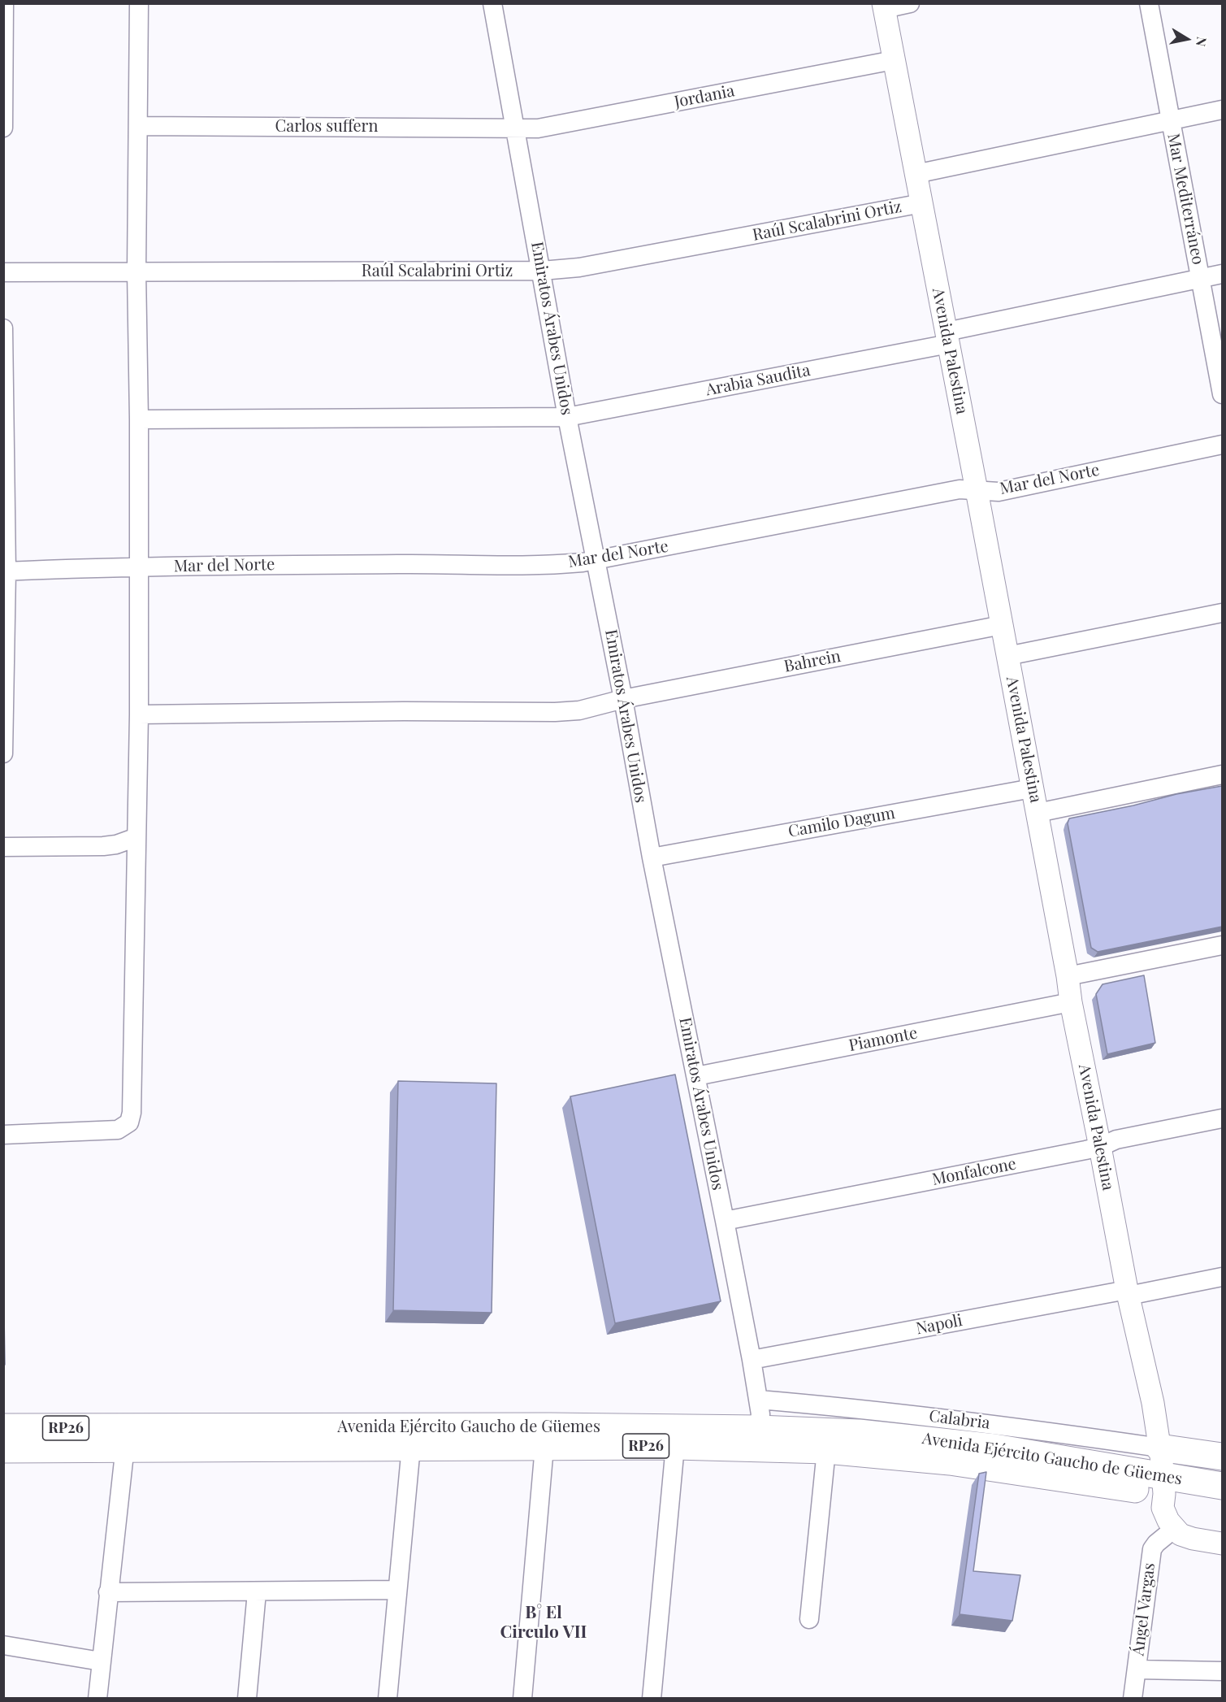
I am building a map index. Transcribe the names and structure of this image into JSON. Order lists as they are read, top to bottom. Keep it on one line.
{"streets":{"main road":["Avenida Ejército Gaucho de Güemes","RP26"],"street":["Jordania","Carlos suffern","Mar Mediterráneo","Raúl Scalabrini Ortiz","Emiratos Árabes Unidos","Avenida Palestina","Arabia Saudita","Mar del Norte","Bahrein","Camilo Dagum","Piamonte","Monfalcone","Napoli","Calabria","Ángel Vargas"]},"crossings":[["Jordania","Carlos suffern"],["Jordania","Emiratos Árabes Unidos"],["Jordania","Avenida Palestina"],["Carlos suffern","Emiratos Árabes Unidos"],["Mar Mediterráneo","Arabia Saudita"],["Raúl Scalabrini Ortiz","Emiratos Árabes Unidos"],["Raúl Scalabrini Ortiz","Avenida Palestina"],["Emiratos Árabes Unidos","Arabia Saudita"],["Emiratos Árabes Unidos","Mar del Norte"],["Emiratos Árabes Unidos","Bahrein"],["Emiratos Árabes Unidos","Camilo Dagum"],["Emiratos Árabes Unidos","Piamonte"],["Emiratos Árabes Unidos","Monfalcone"],["Emiratos Árabes Unidos","Napoli"],["Emiratos Árabes Unidos","Calabria"],["Emiratos Árabes Unidos","Avenida Ejército Gaucho de Güemes"],["Avenida Palestina","Arabia Saudita"],["Avenida Palestina","Mar del Norte"],["Avenida Palestina","Bahrein"],["Avenida Palestina","Camilo Dagum"],["Avenida Palestina","Piamonte"],["Avenida Palestina","Monfalcone"],["Avenida Palestina","Napoli"],["Avenida Palestina","Calabria"],["Avenida Palestina","Avenida Ejército Gaucho de Güemes"]],"districts":["B° El Circulo VII"],"north":"right"}
